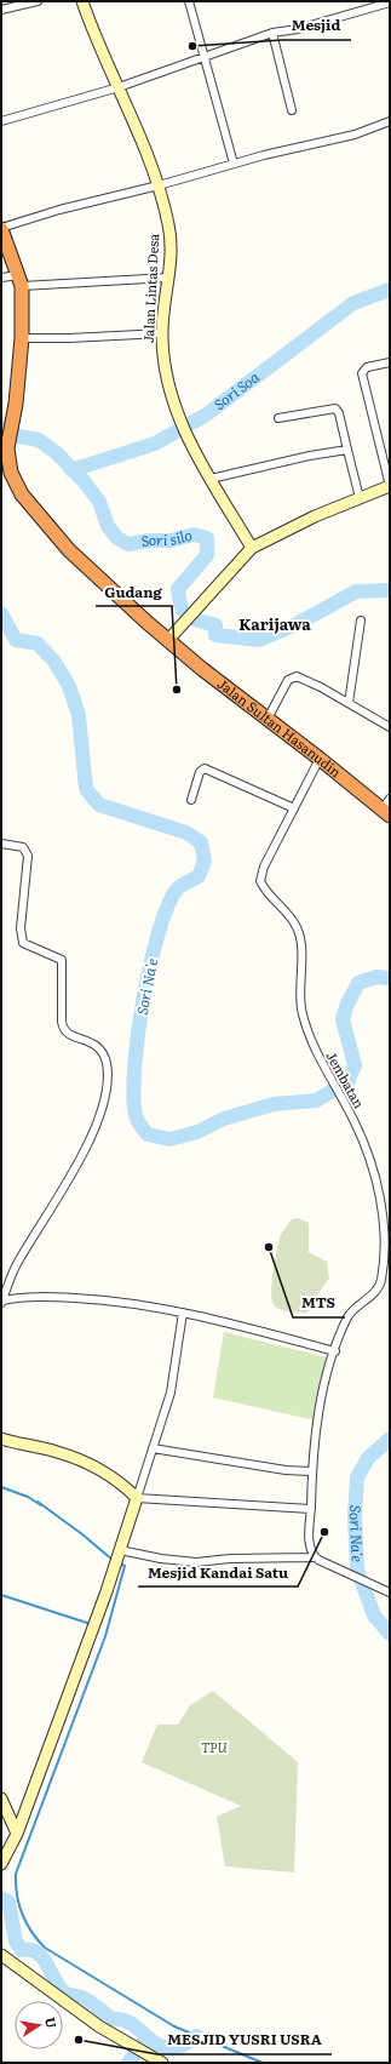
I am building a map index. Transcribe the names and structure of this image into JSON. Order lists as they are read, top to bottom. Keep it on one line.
{"streets":{"highway":["Jalan Sultan Hasanudin"],"main road":["Jalan Lintas Desa"],"street":["Jembatan"]},"districts":["Karijawa"],"water":["Sori Soa","Sori silo","Sori Na'e"],"parks":["TPU"],"places":["Mesjid","Gudang","MTS","Mesjid Kandai Satu","MESJID YUSRI USRA"],"north":"right"}
